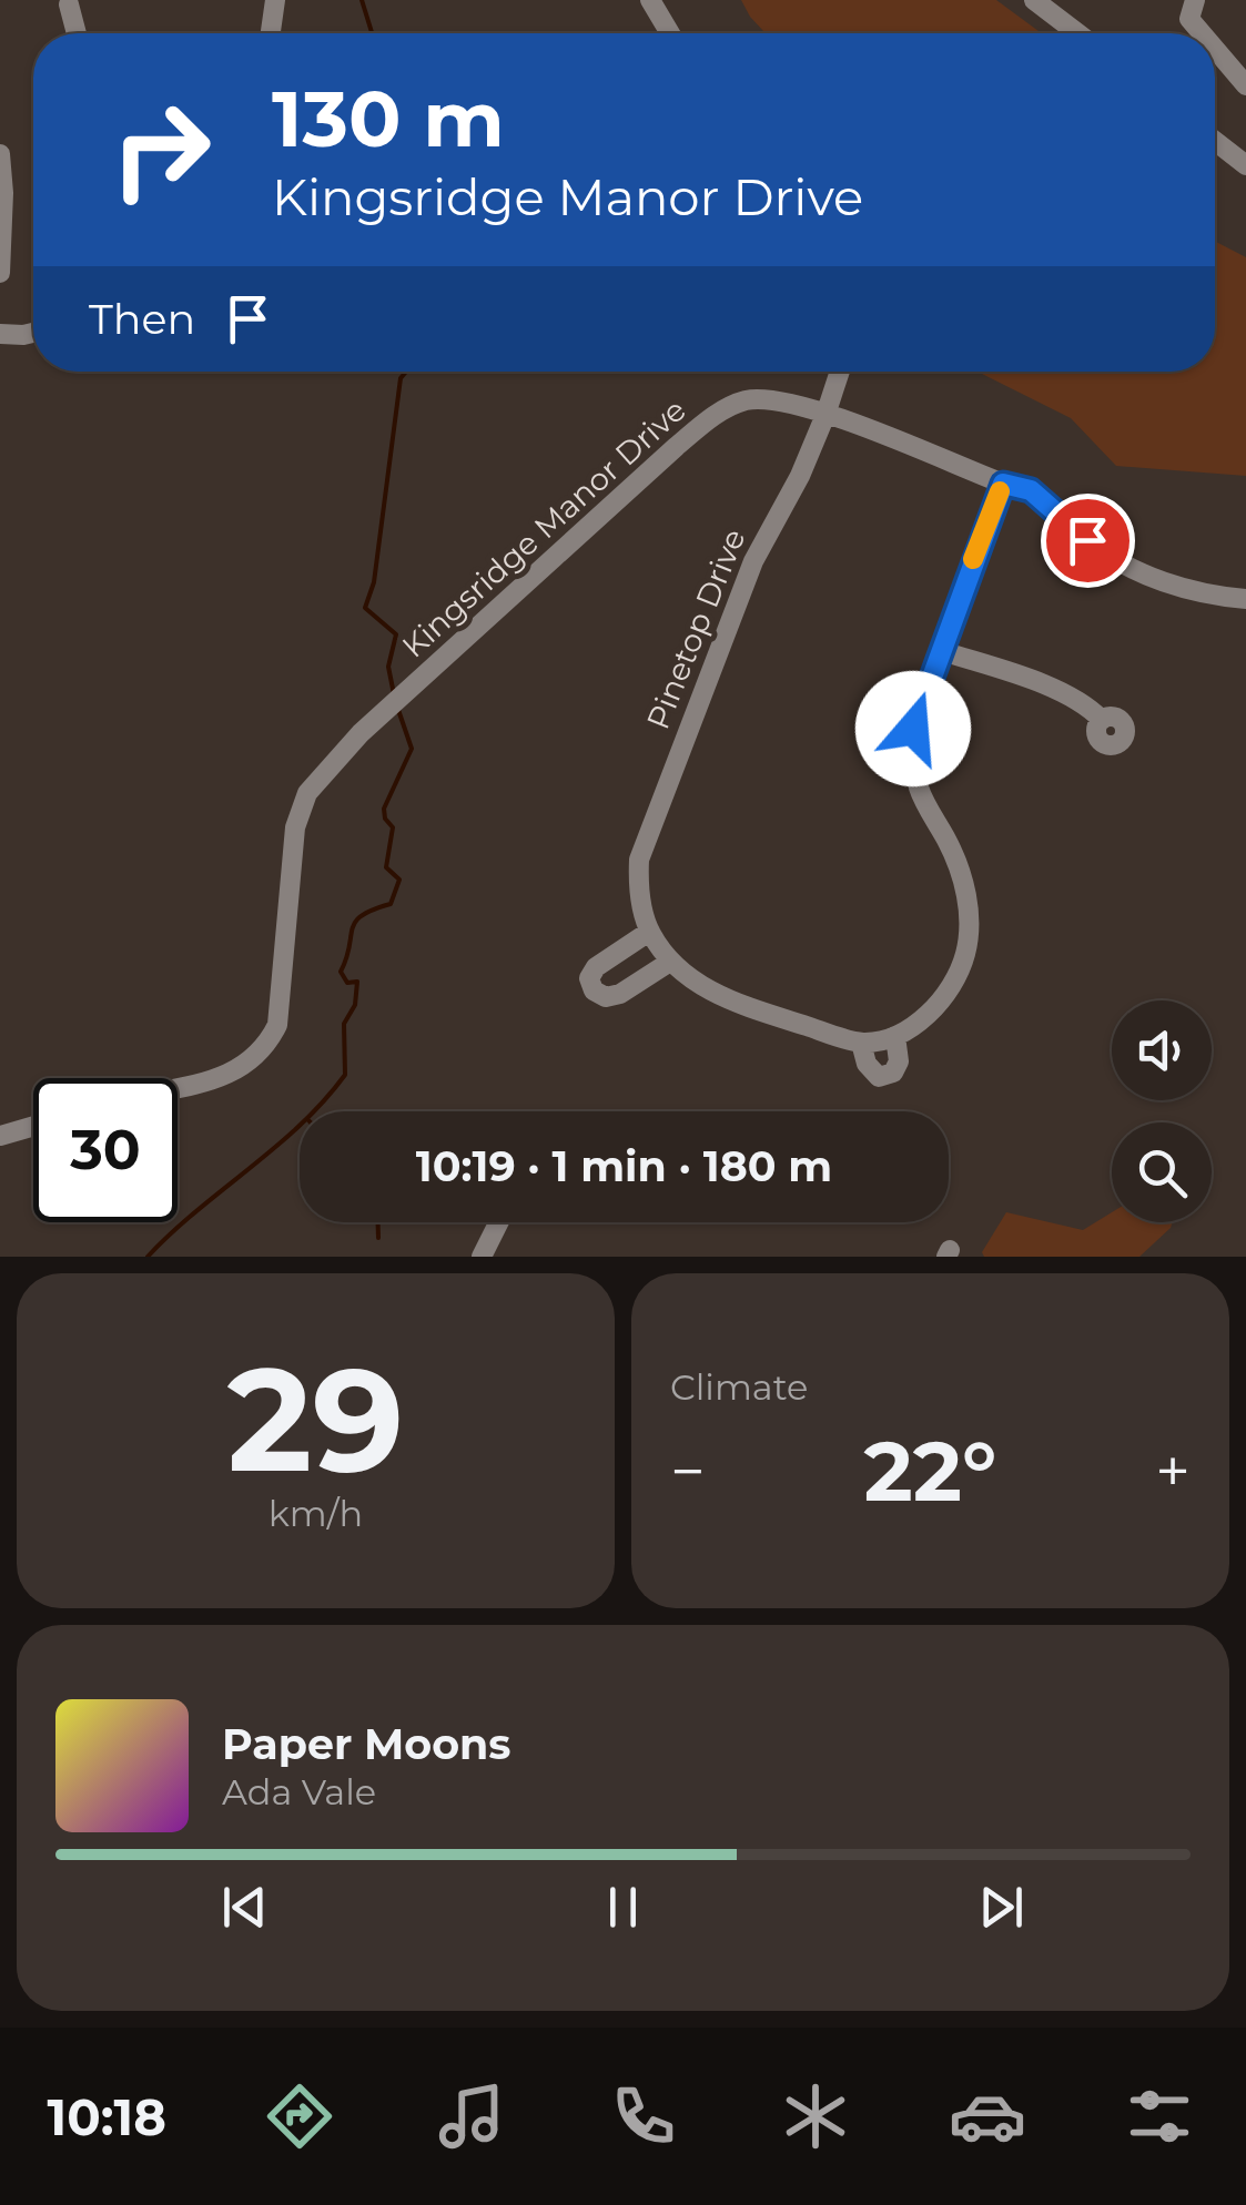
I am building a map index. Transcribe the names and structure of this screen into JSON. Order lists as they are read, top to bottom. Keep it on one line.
{"streets":{"street":["Kingsridge Manor Drive","Pinetop Drive"]},"crossings":[["Kingsridge Manor Drive","Pinetop Drive"]],"page":{"turn":["130 m","Kingsridge Manor Drive"],"then":"Then","limit":"30","trip":"10:19 · 1 min · 180 m","tile":[["29","km/h"],"Climate"],"heat":["−","22°","+"],"song":["Paper Moons","Ada Vale"],"tabs":"10:18"}}
